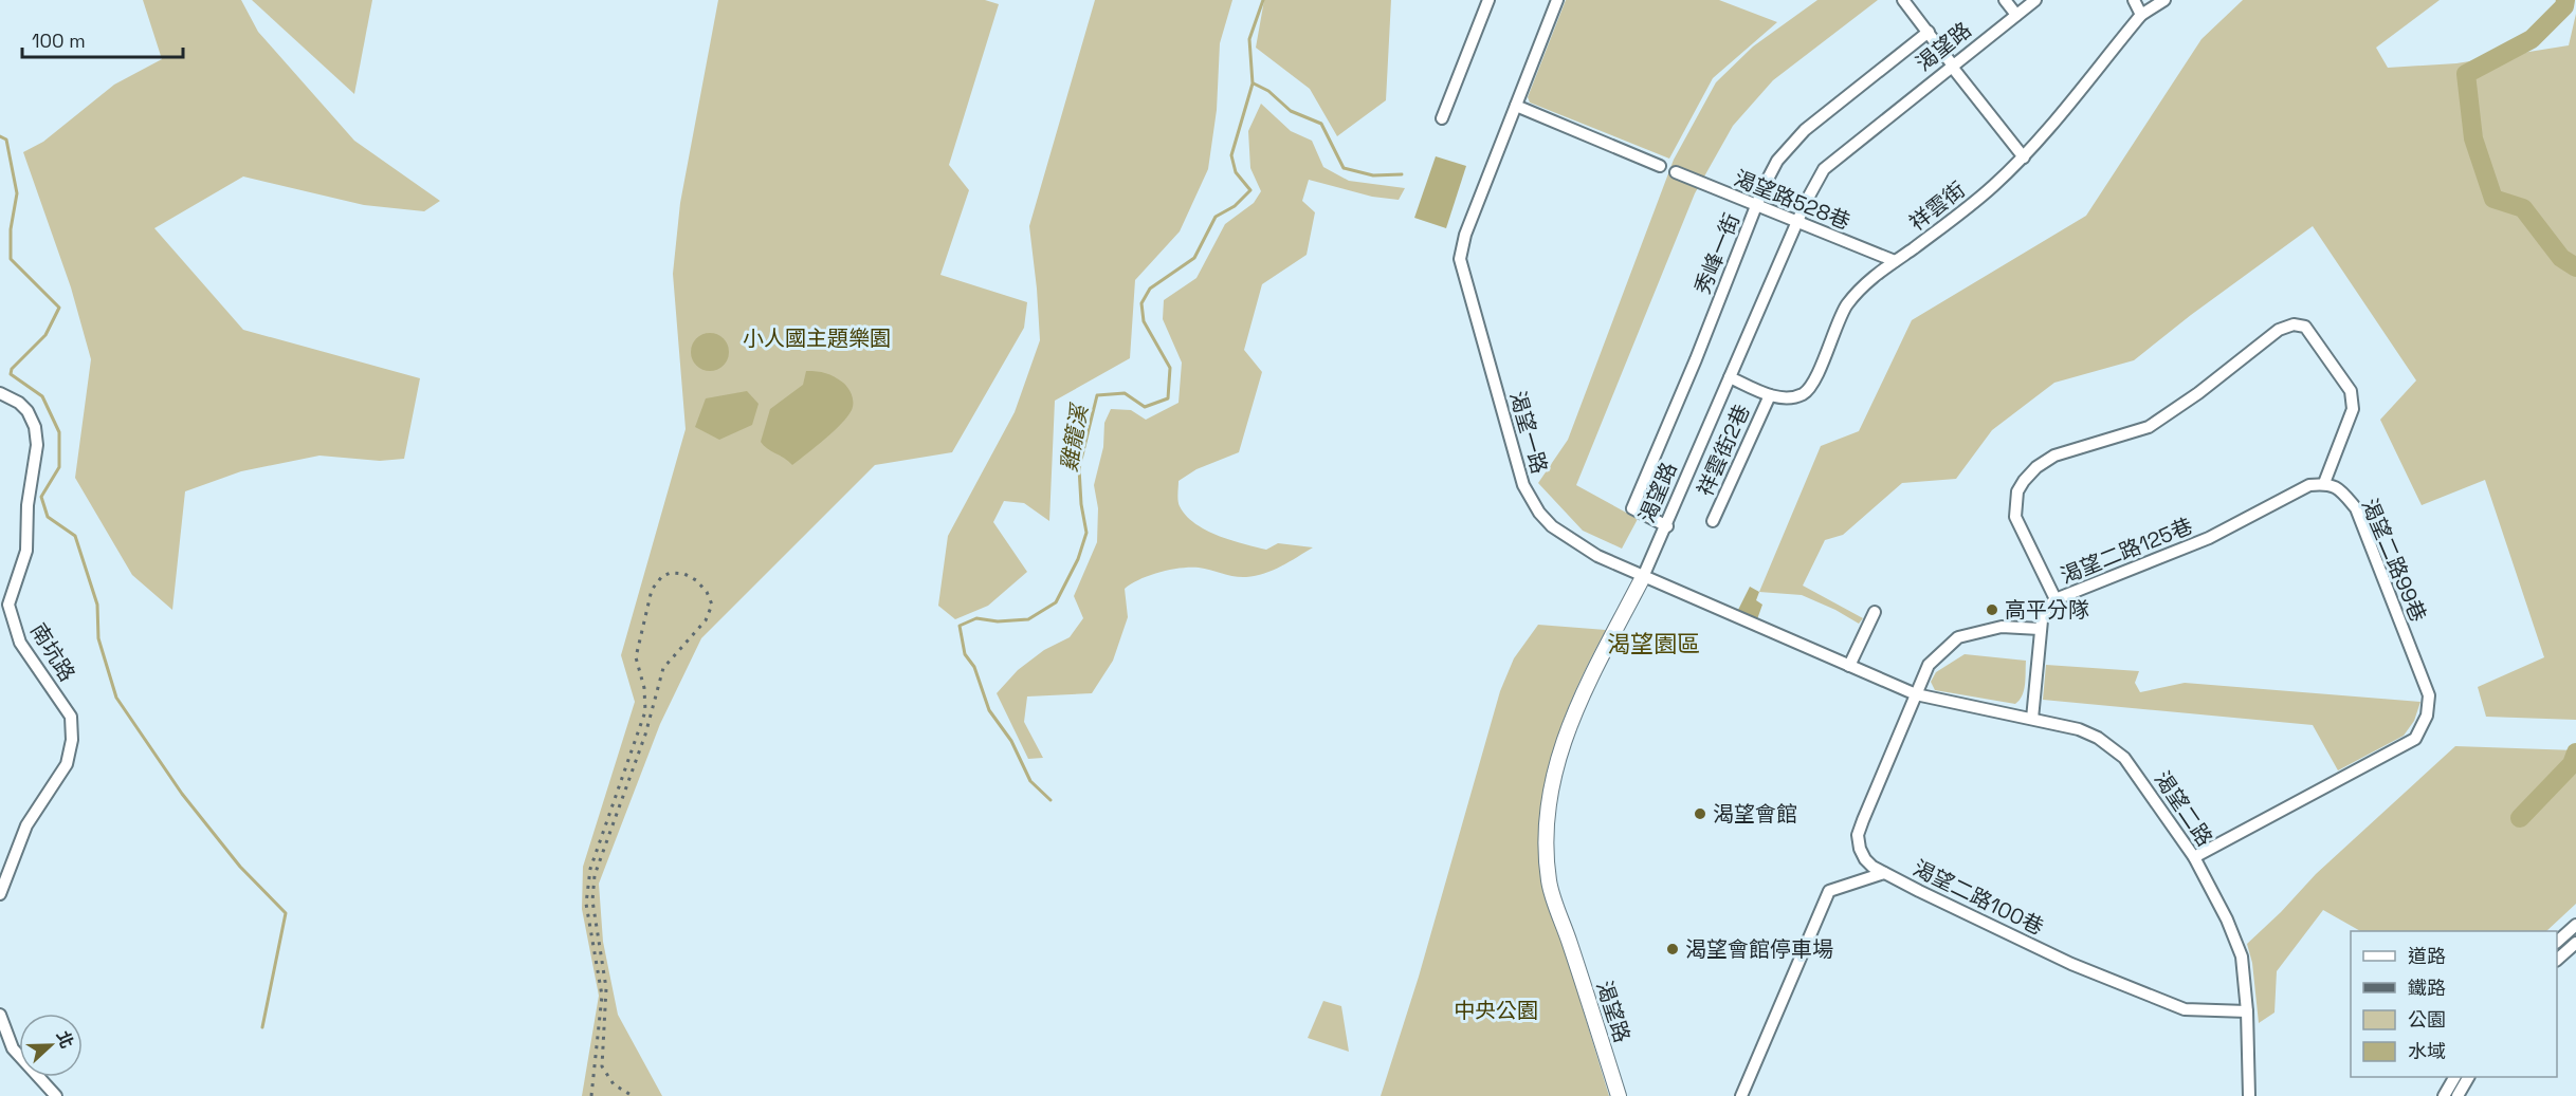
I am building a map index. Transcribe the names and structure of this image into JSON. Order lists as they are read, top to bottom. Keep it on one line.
{"streets":{"street":["渴望路","渴望路528巷","祥雲街","秀峰一街","渴望一路","祥雲街2巷","渴望二路125巷","渴望二路99巷","南坑路","渴望二路","渴望二路100巷"]},"crossings":[["渴望路","渴望路528巷"],["渴望路","祥雲街"],["渴望路","秀峰一街"],["渴望路","渴望一路"],["渴望路528巷","祥雲街"],["渴望路528巷","秀峰一街"],["祥雲街","祥雲街2巷"],["渴望一路","渴望二路"],["渴望一路","渴望二路100巷"],["渴望二路125巷","渴望二路99巷"],["渴望二路125巷","渴望二路"],["渴望二路125巷","渴望二路100巷"],["渴望二路99巷","渴望二路"],["渴望二路","渴望二路100巷"]],"districts":["渴望園區"],"water":["雞籠溪"],"parks":["小人國主題樂園","中央公園"],"places":["高平分隊","渴望會館","渴望會館停車場"],"legend":["道路","鐵路","公園","水域"],"scale_bar":"100 m","north":"right"}
